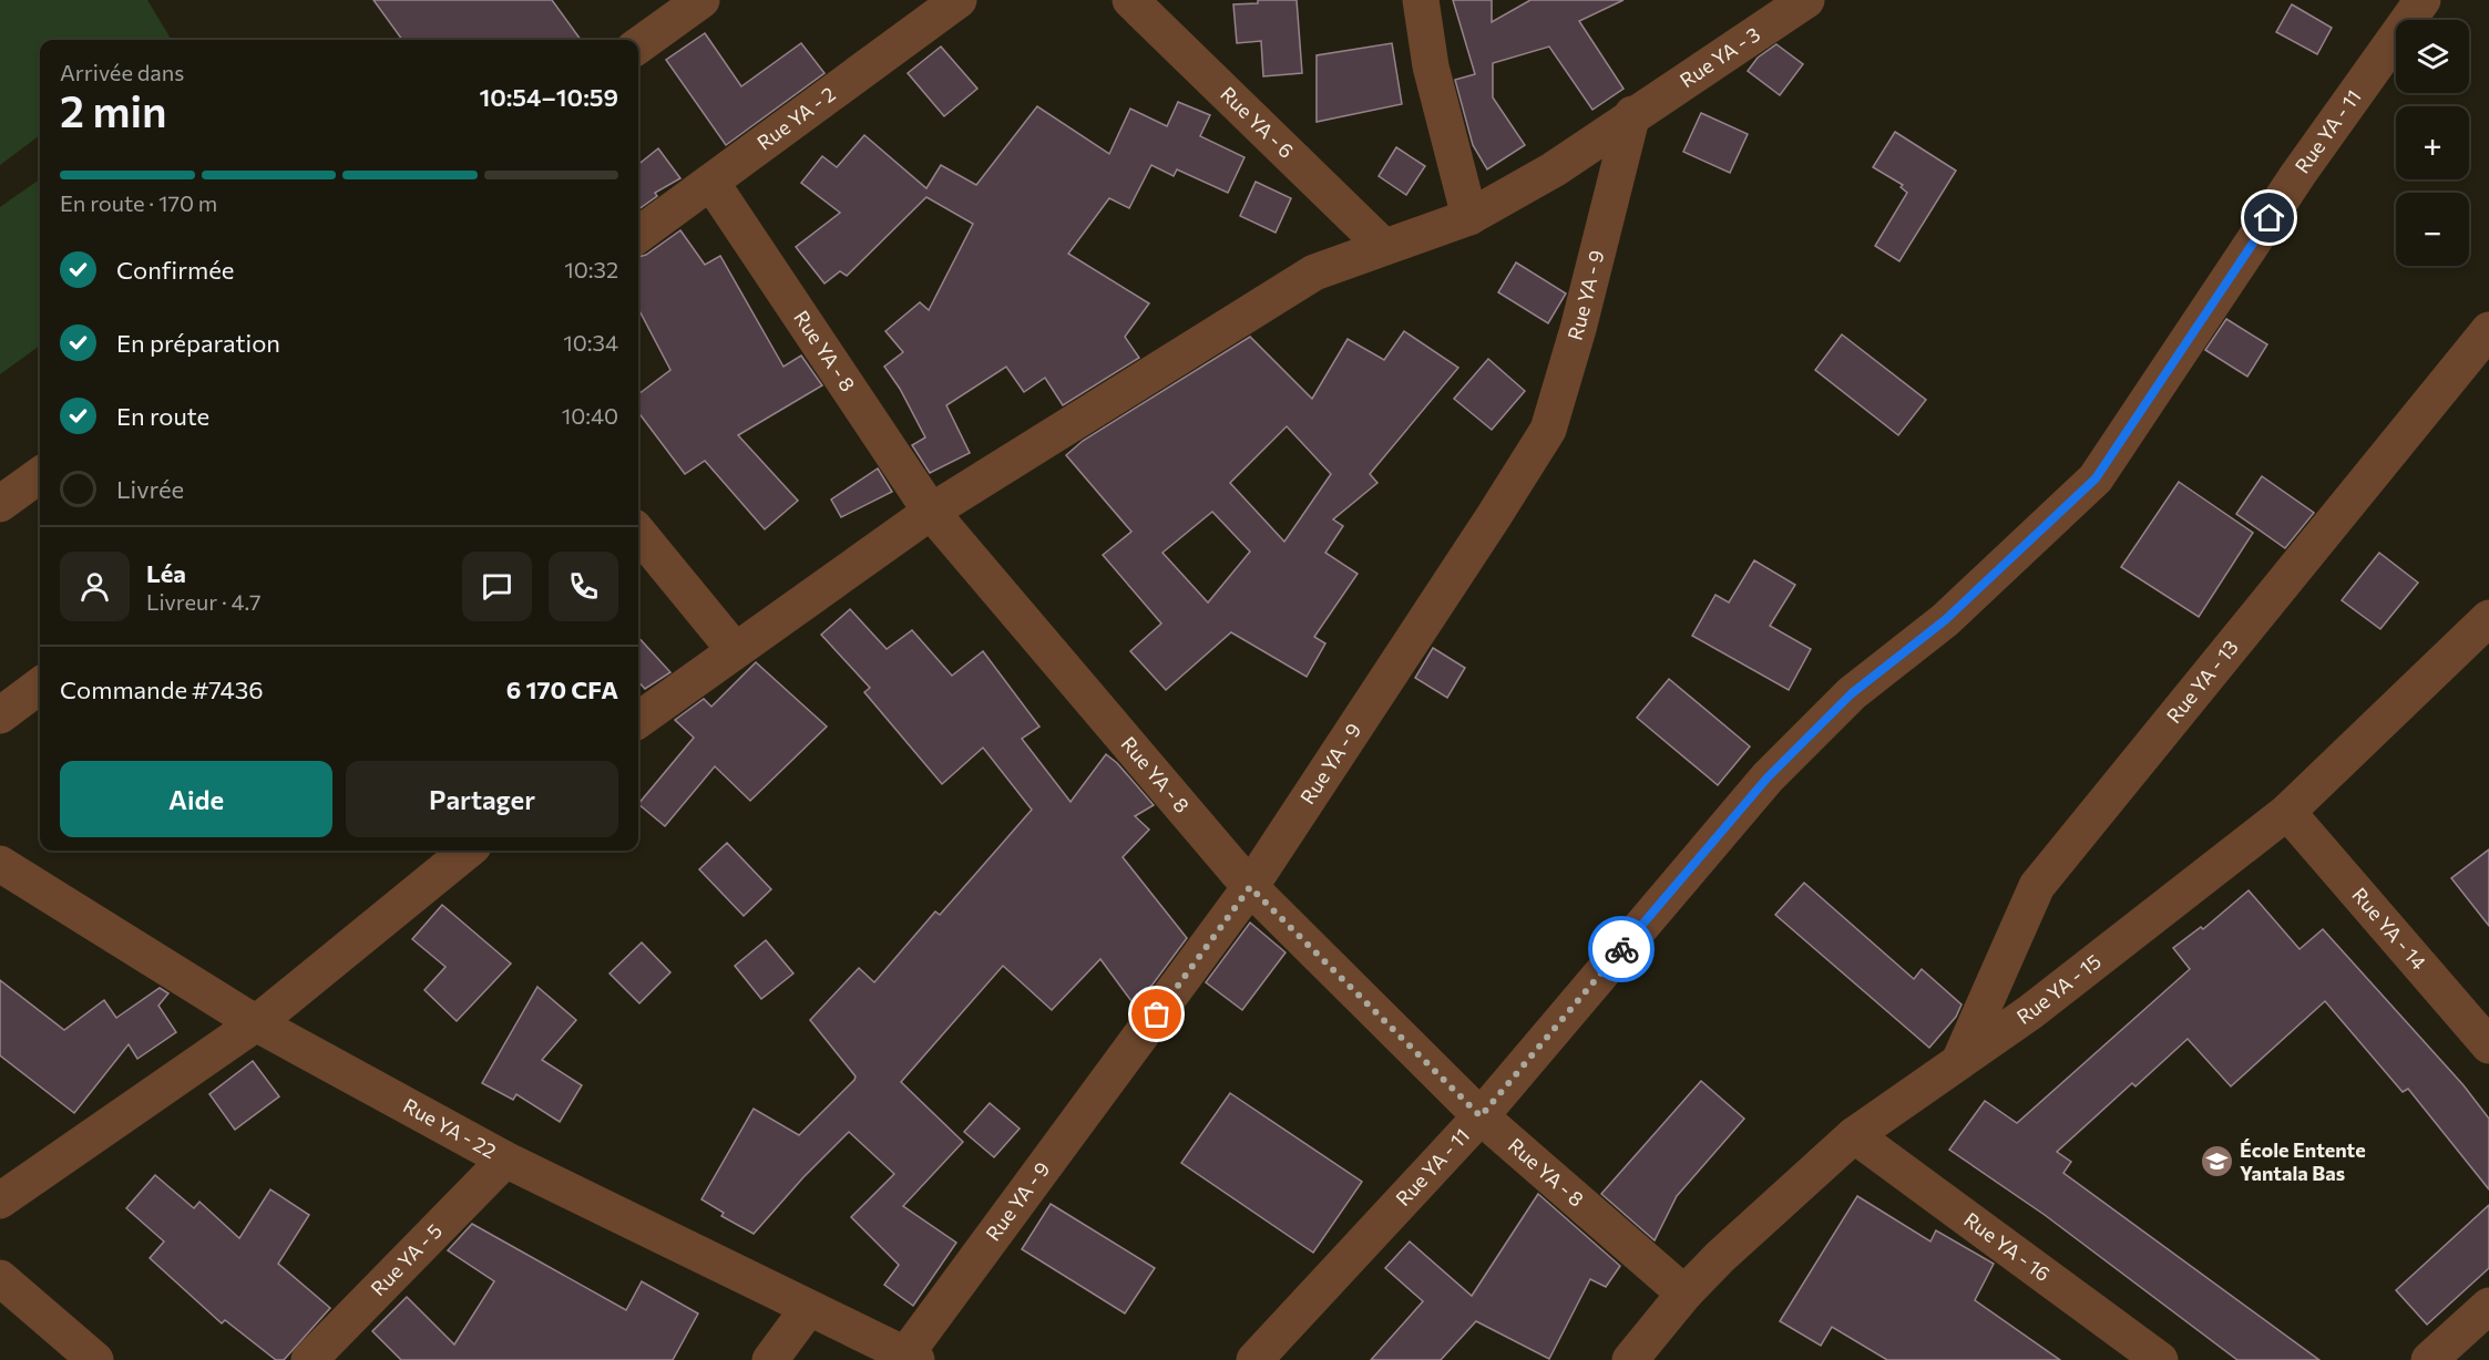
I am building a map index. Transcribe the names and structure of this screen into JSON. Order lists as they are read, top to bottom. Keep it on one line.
{"streets":{"street":["Rue YA - 3","Rue YA - 2","Rue YA - 6","Rue YA - 11","Rue YA - 9","Rue YA - 8","Rue YA - 13","Rue YA - 14","Rue YA - 15","Rue YA - 22","Rue YA - 16","Rue YA - 5"]},"crossings":[["Rue YA - 3","Rue YA - 6"],["Rue YA - 3","Rue YA - 9"],["Rue YA - 3","Rue YA - 8"],["Rue YA - 2","Rue YA - 8"],["Rue YA - 11","Rue YA - 8"],["Rue YA - 9","Rue YA - 8"],["Rue YA - 9","Rue YA - 22"],["Rue YA - 8","Rue YA - 15"],["Rue YA - 13","Rue YA - 15"],["Rue YA - 14","Rue YA - 15"],["Rue YA - 15","Rue YA - 16"],["Rue YA - 22","Rue YA - 5"]],"places":{"school or university":["École Entente Yantala Bas"]},"page":{"map_buttons":["+","−"],"heading":["2 min","Arrivée dans","10:54–10:59"],"panel":["Léa","Livreur · 4.7","Commande #7436","6 170 CFA"],"bar":"En route · 170 m","list":[["Confirmée","10:32"],["En préparation","10:34"],["En route","10:40"],"Livrée"],"buttons":["Aide","Partager"]}}
